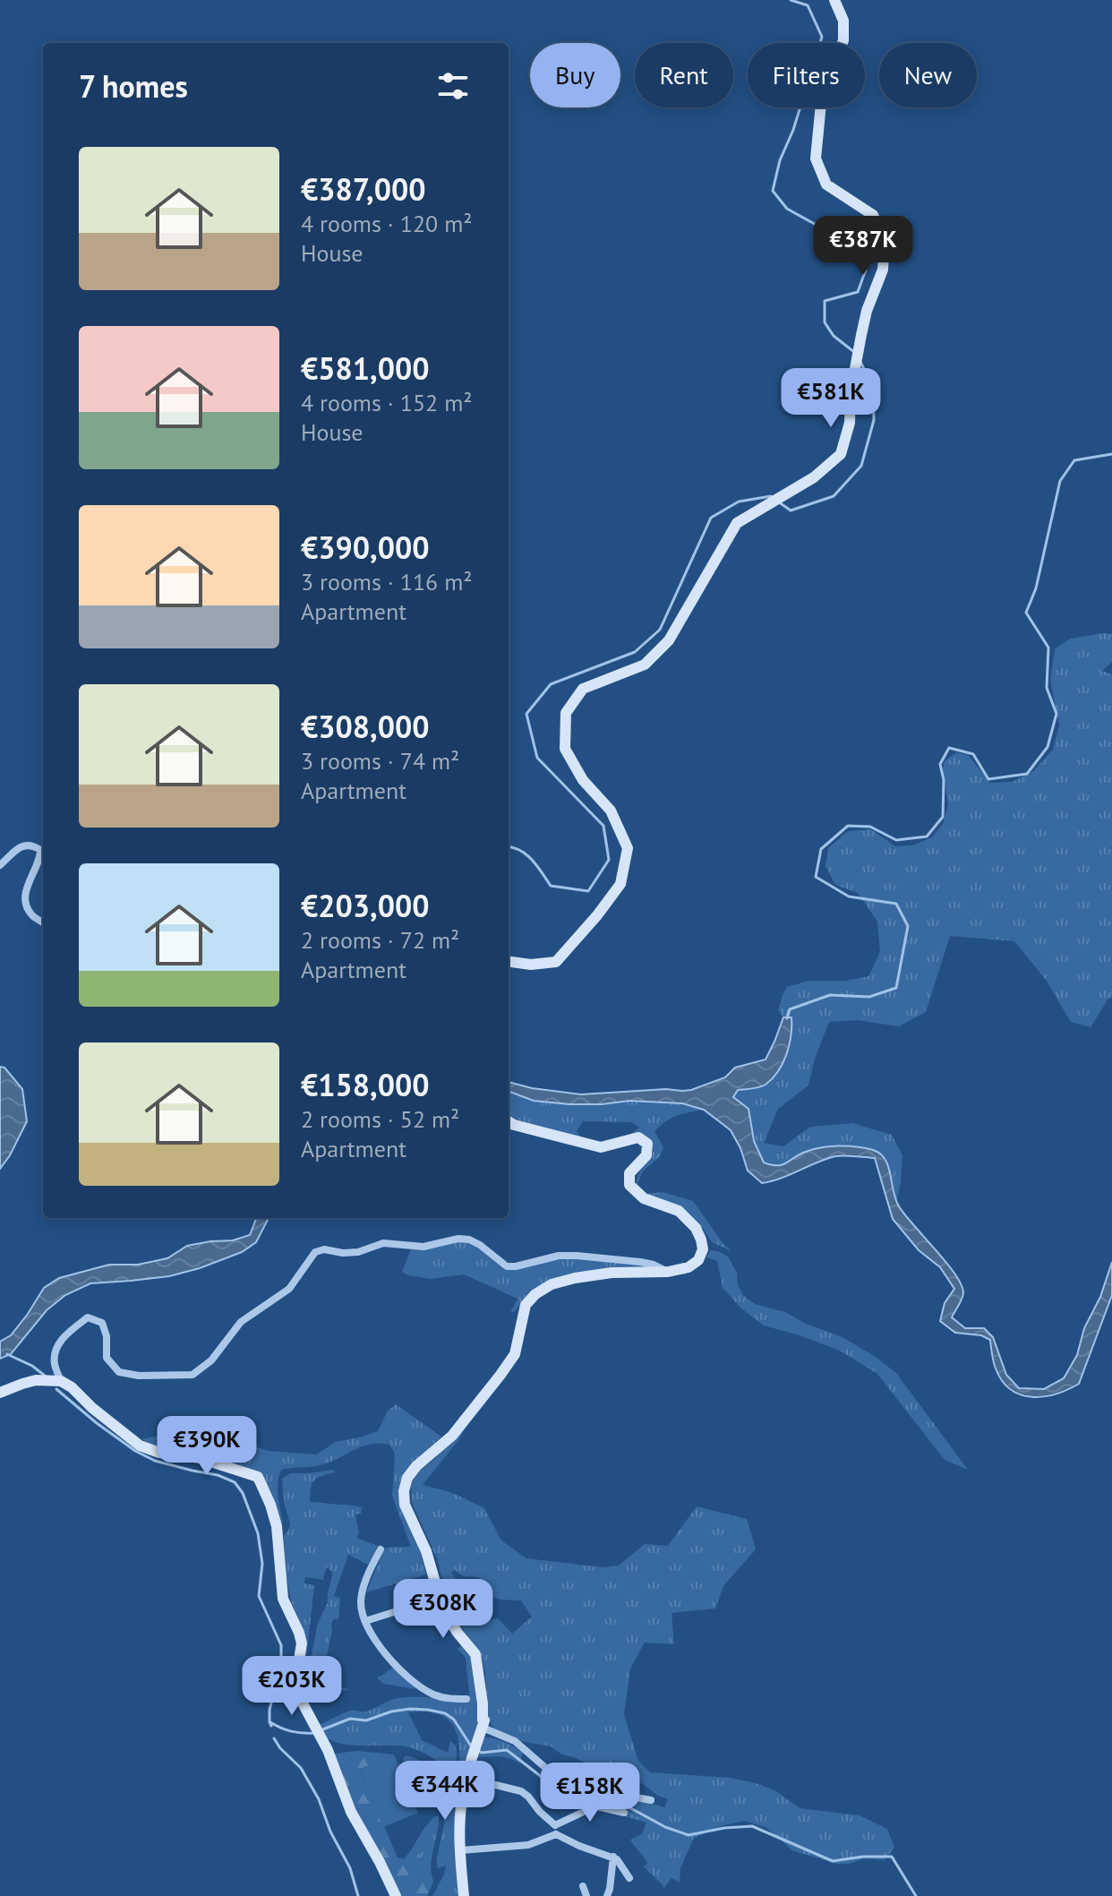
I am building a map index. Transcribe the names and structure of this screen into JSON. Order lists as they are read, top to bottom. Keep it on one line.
{"page":{"chip":["Buy","Rent","Filters","New"],"heading":"7 homes","list":[{"name":"€387,000","note":"4 rooms · 120 m² · House"},{"name":"€581,000","note":"4 rooms · 152 m² · House"},{"name":"€390,000","note":"3 rooms · 116 m² · Apartment"},{"name":"€308,000","note":"3 rooms · 74 m² · Apartment"},{"name":"€203,000","note":"2 rooms · 72 m² · Apartment"},{"name":"€158,000","note":"2 rooms · 52 m² · Apartment"}],"price":["€387K","€581K","€390K","€308K","€203K","€344K","€158K"]}}
